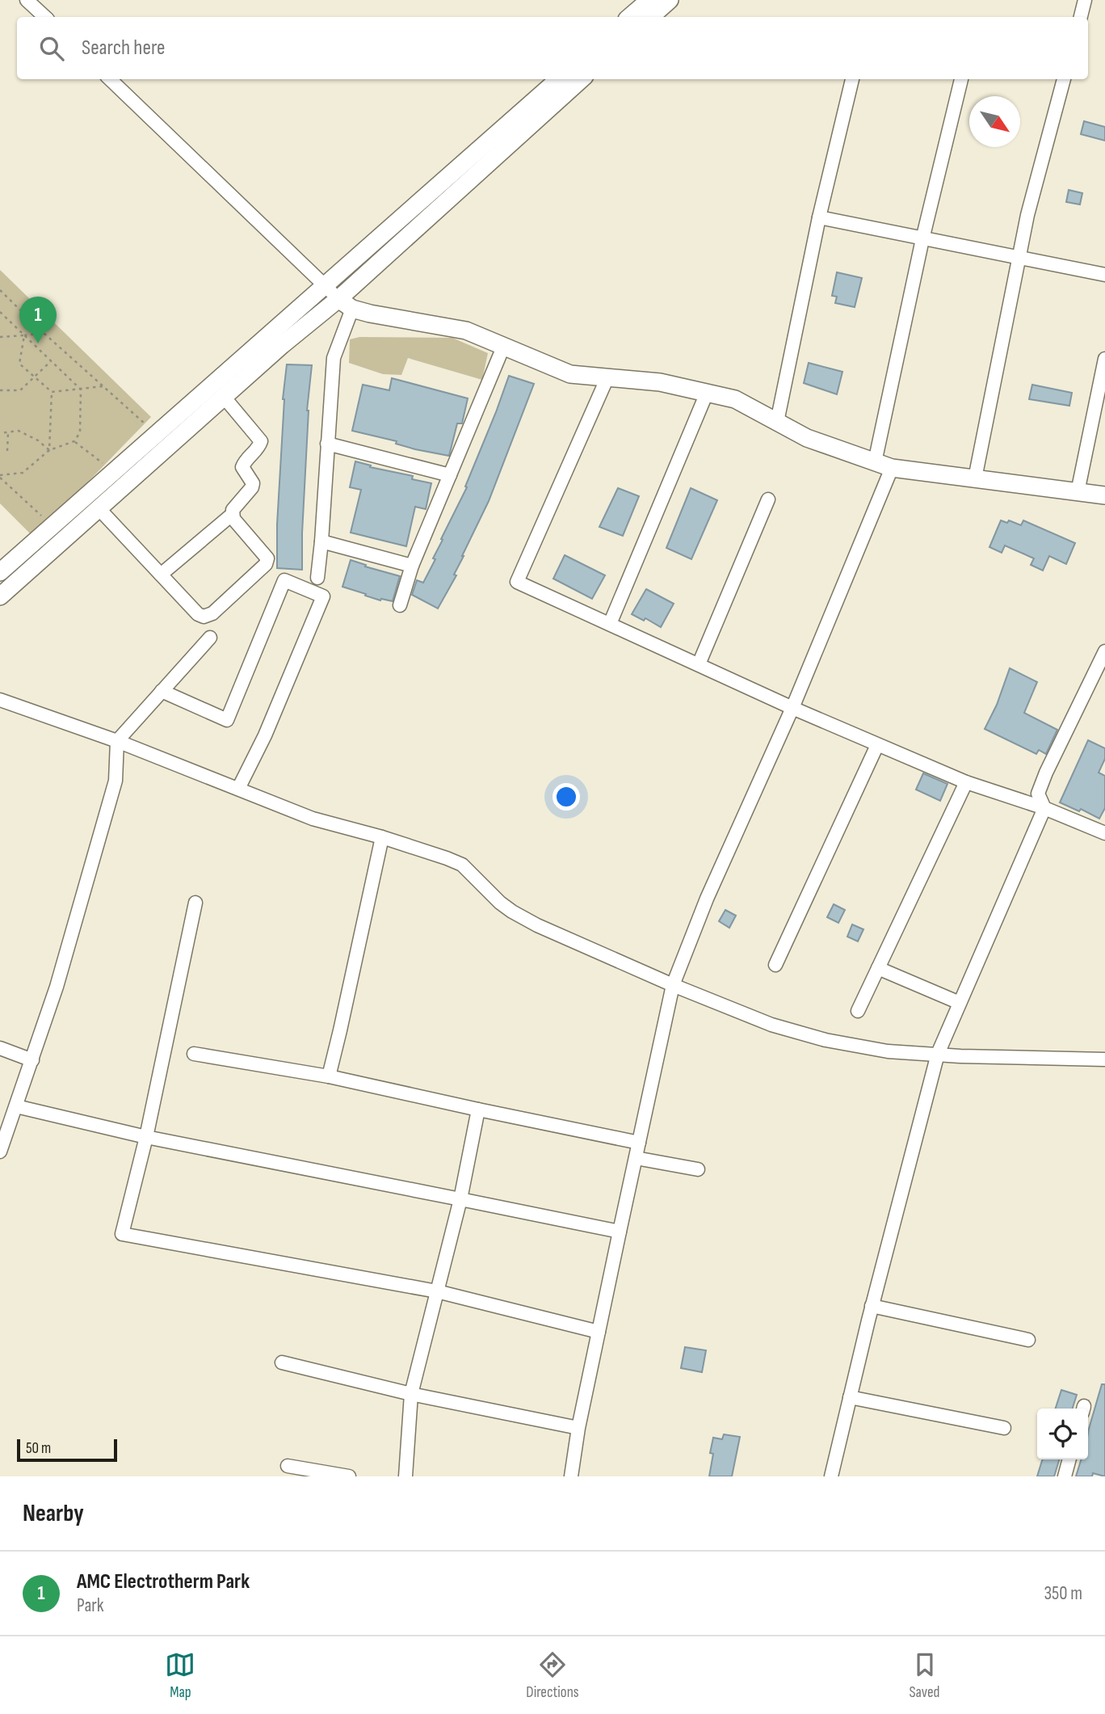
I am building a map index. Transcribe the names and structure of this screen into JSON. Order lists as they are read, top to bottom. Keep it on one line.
{"scale_bar":"50 m","north":"bottom right","page":{"search":"Search here","pins":"1","scale":"50 m","heading":"Nearby","list":[{"mark":"1","name":"AMC Electrotherm Park","note":"Park","value":"350 m"}],"nav":["Map","Directions","Saved"]}}
